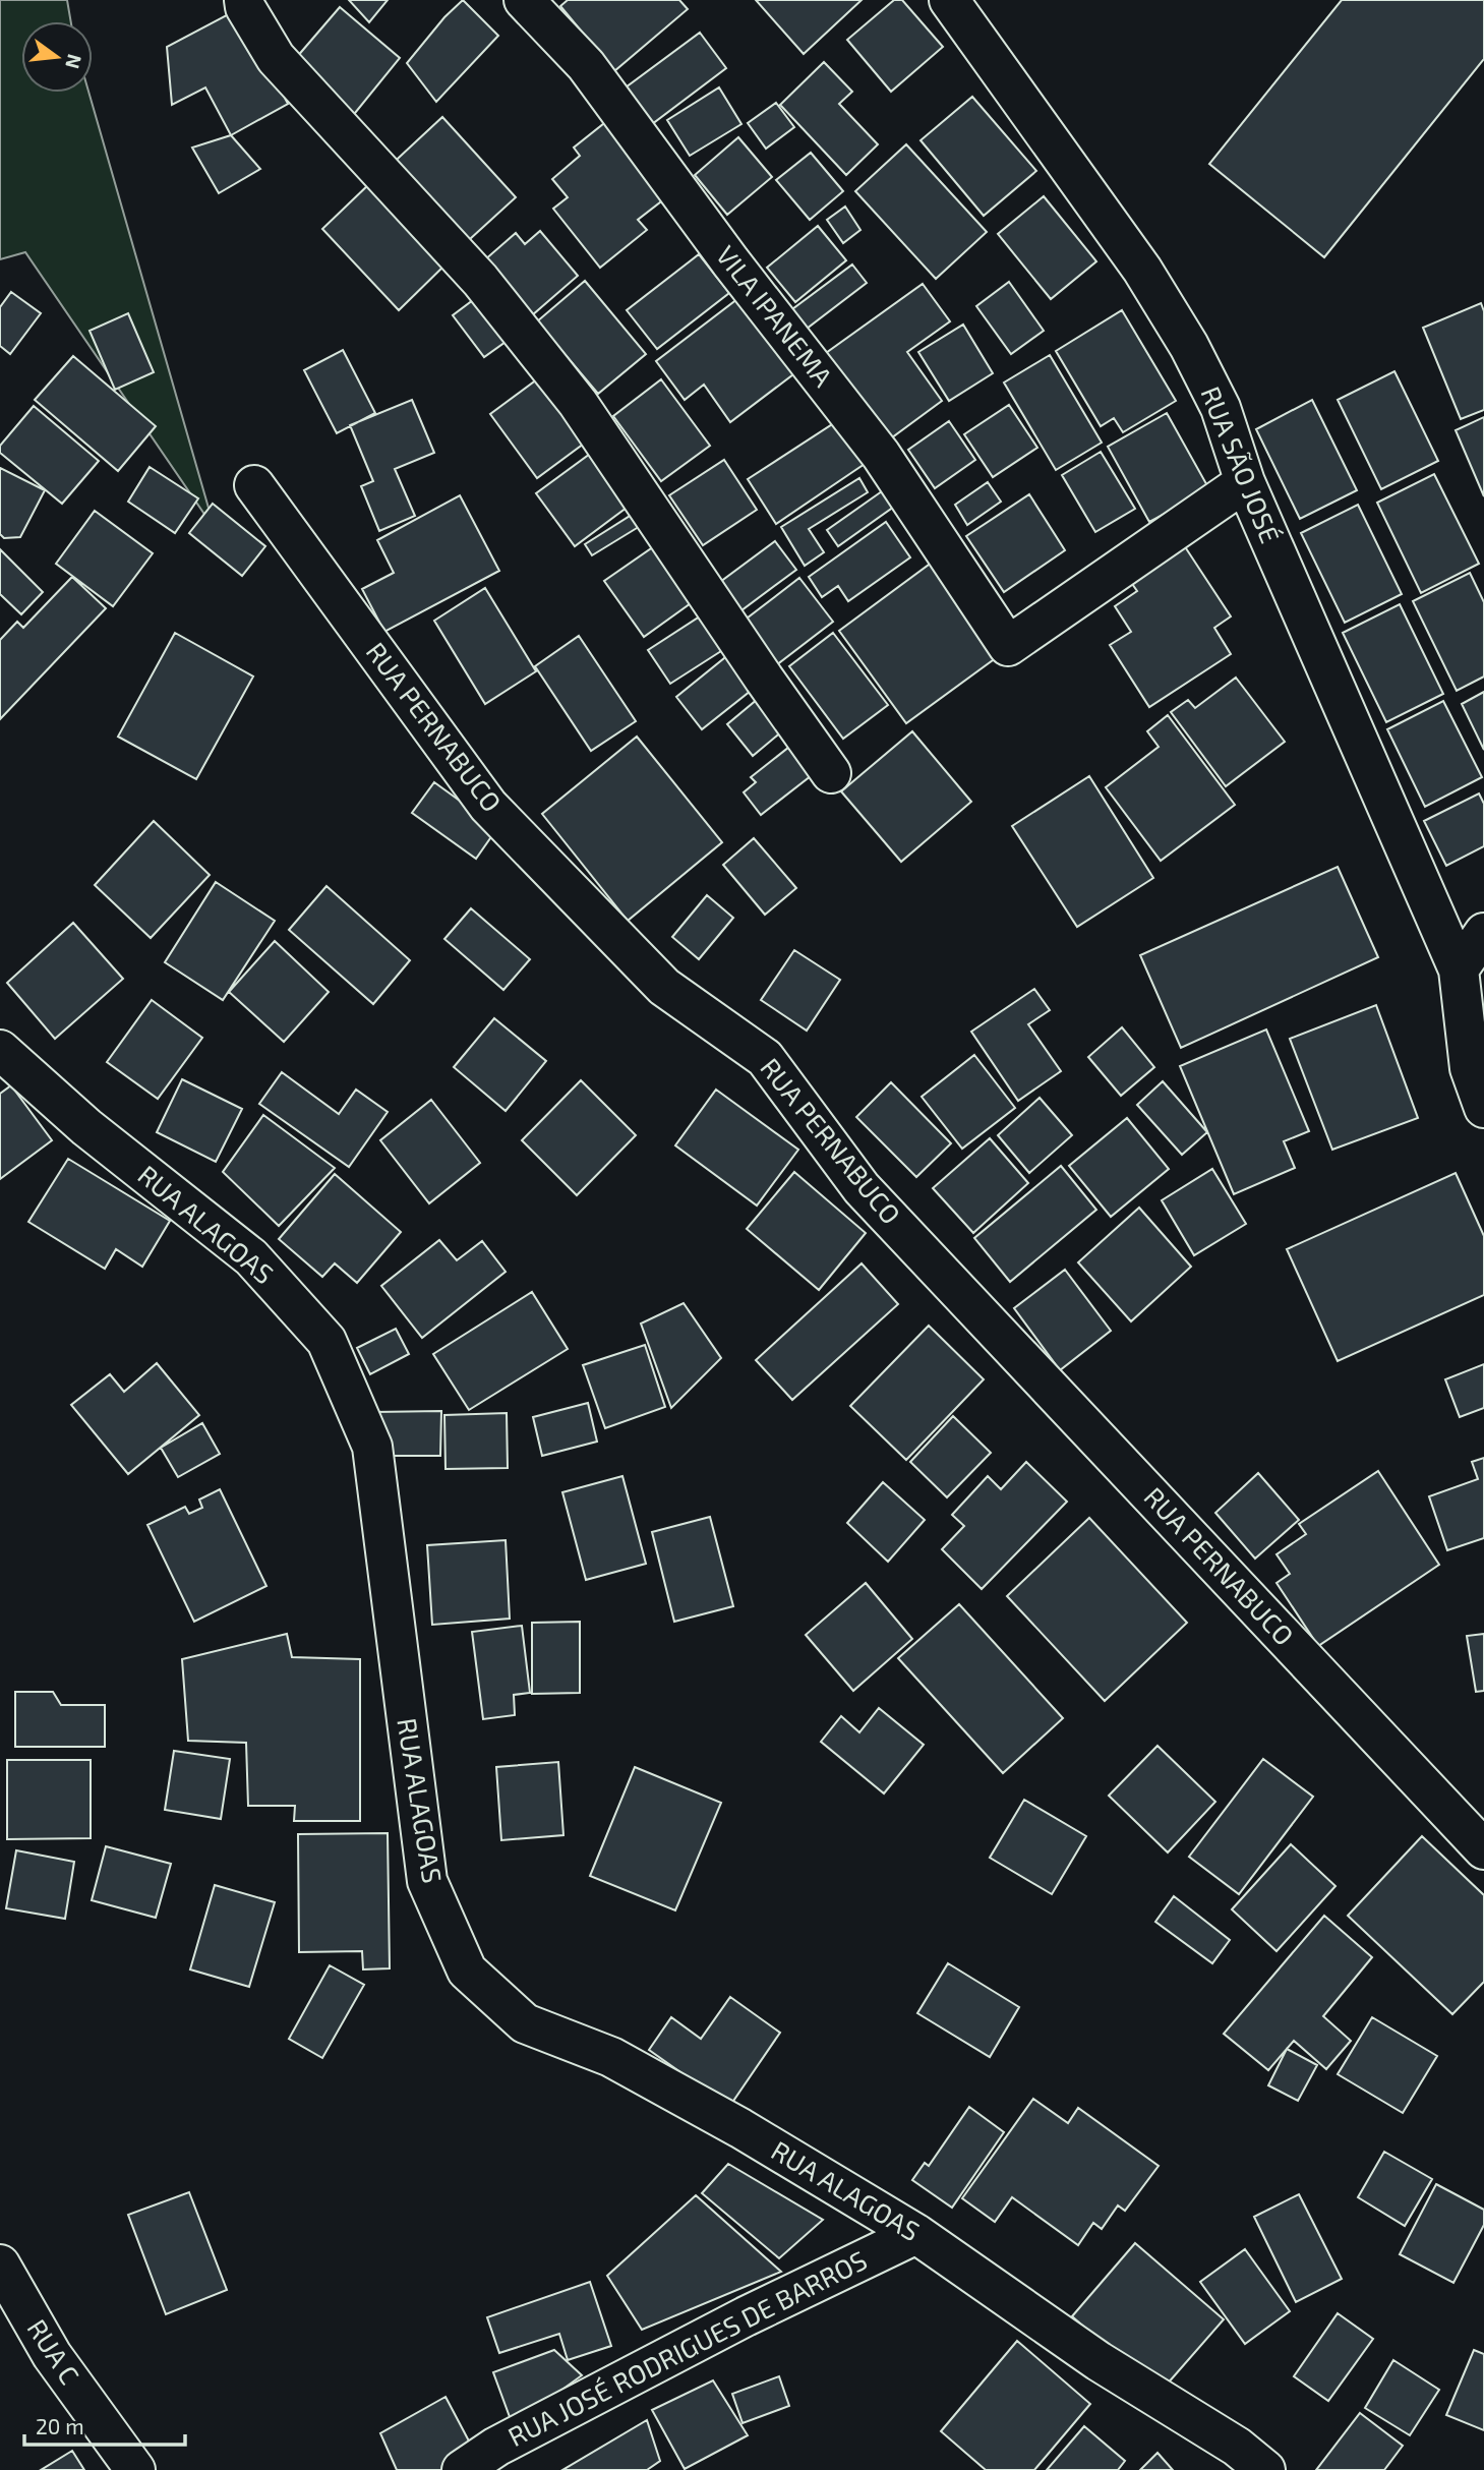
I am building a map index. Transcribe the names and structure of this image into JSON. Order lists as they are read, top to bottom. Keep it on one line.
{"streets":{"street":["VILA IPANEMA","RUA SÃO JOSÉ","RUA PERNABUCO","RUA ALAGOAS","RUA JOSÉ RODRIGUES DE BARROS","RUA C"]},"crossings":[["VILA IPANEMA","RUA SÃO JOSÉ"],["RUA ALAGOAS","RUA JOSÉ RODRIGUES DE BARROS"]],"scale_bar":"20 m","north":"right"}
